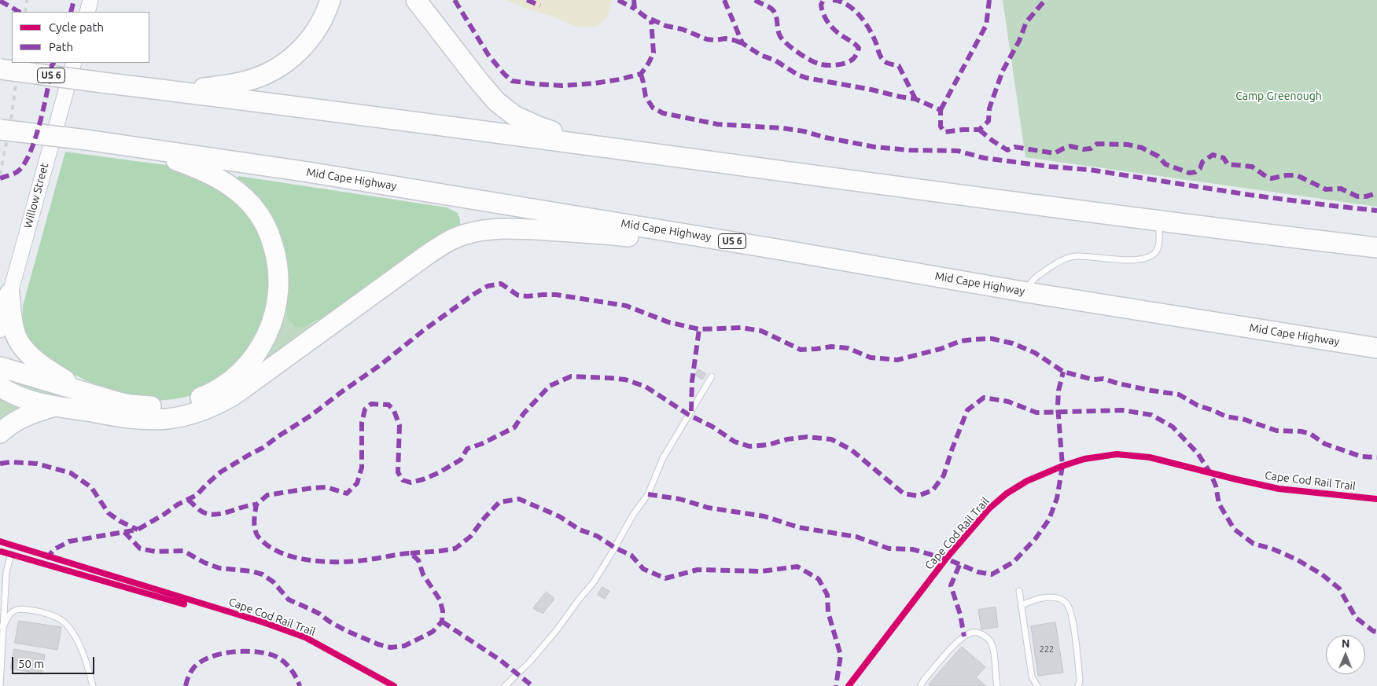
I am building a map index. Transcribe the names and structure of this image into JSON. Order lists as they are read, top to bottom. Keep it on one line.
{"streets":{"highway":["US 6","Mid Cape Highway"],"main road":["Willow Street"],"cycle path":["Cape Cod Rail Trail"]},"parks":["Camp Greenough"],"house_numbers":["222"],"legend":["Cycle path","Path"],"scale_bar":"50 m","north":"top"}
